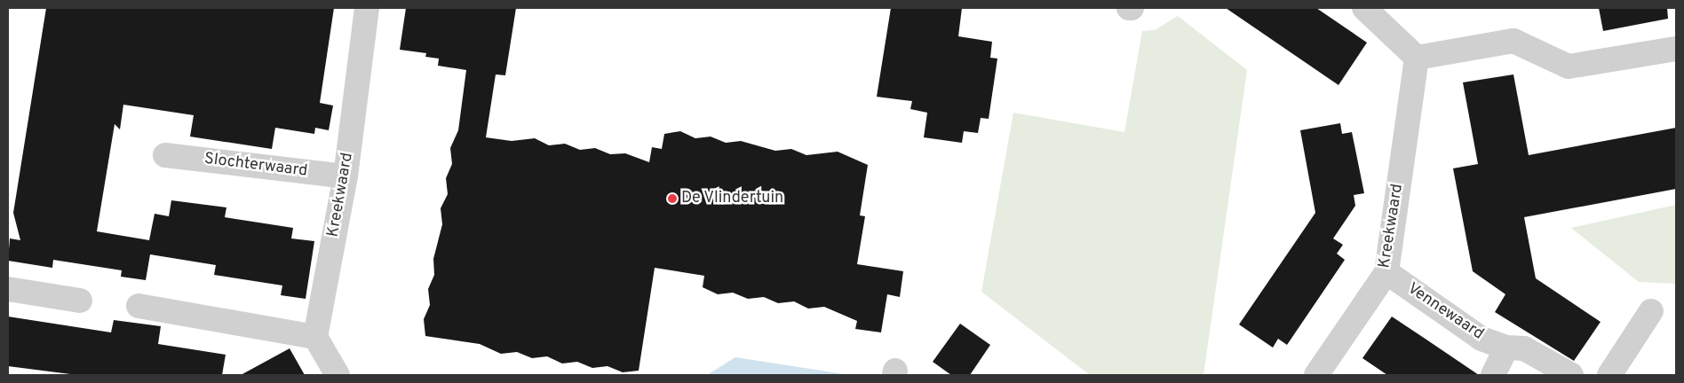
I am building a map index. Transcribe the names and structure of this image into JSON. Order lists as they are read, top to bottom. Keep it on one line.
{"streets":{"street":["Slochterwaard","Kreekwaard","Vennewaard"]},"crossings":[["Slochterwaard","Kreekwaard"],["Kreekwaard","Vennewaard"]],"places":["De Vlindertuin"]}
